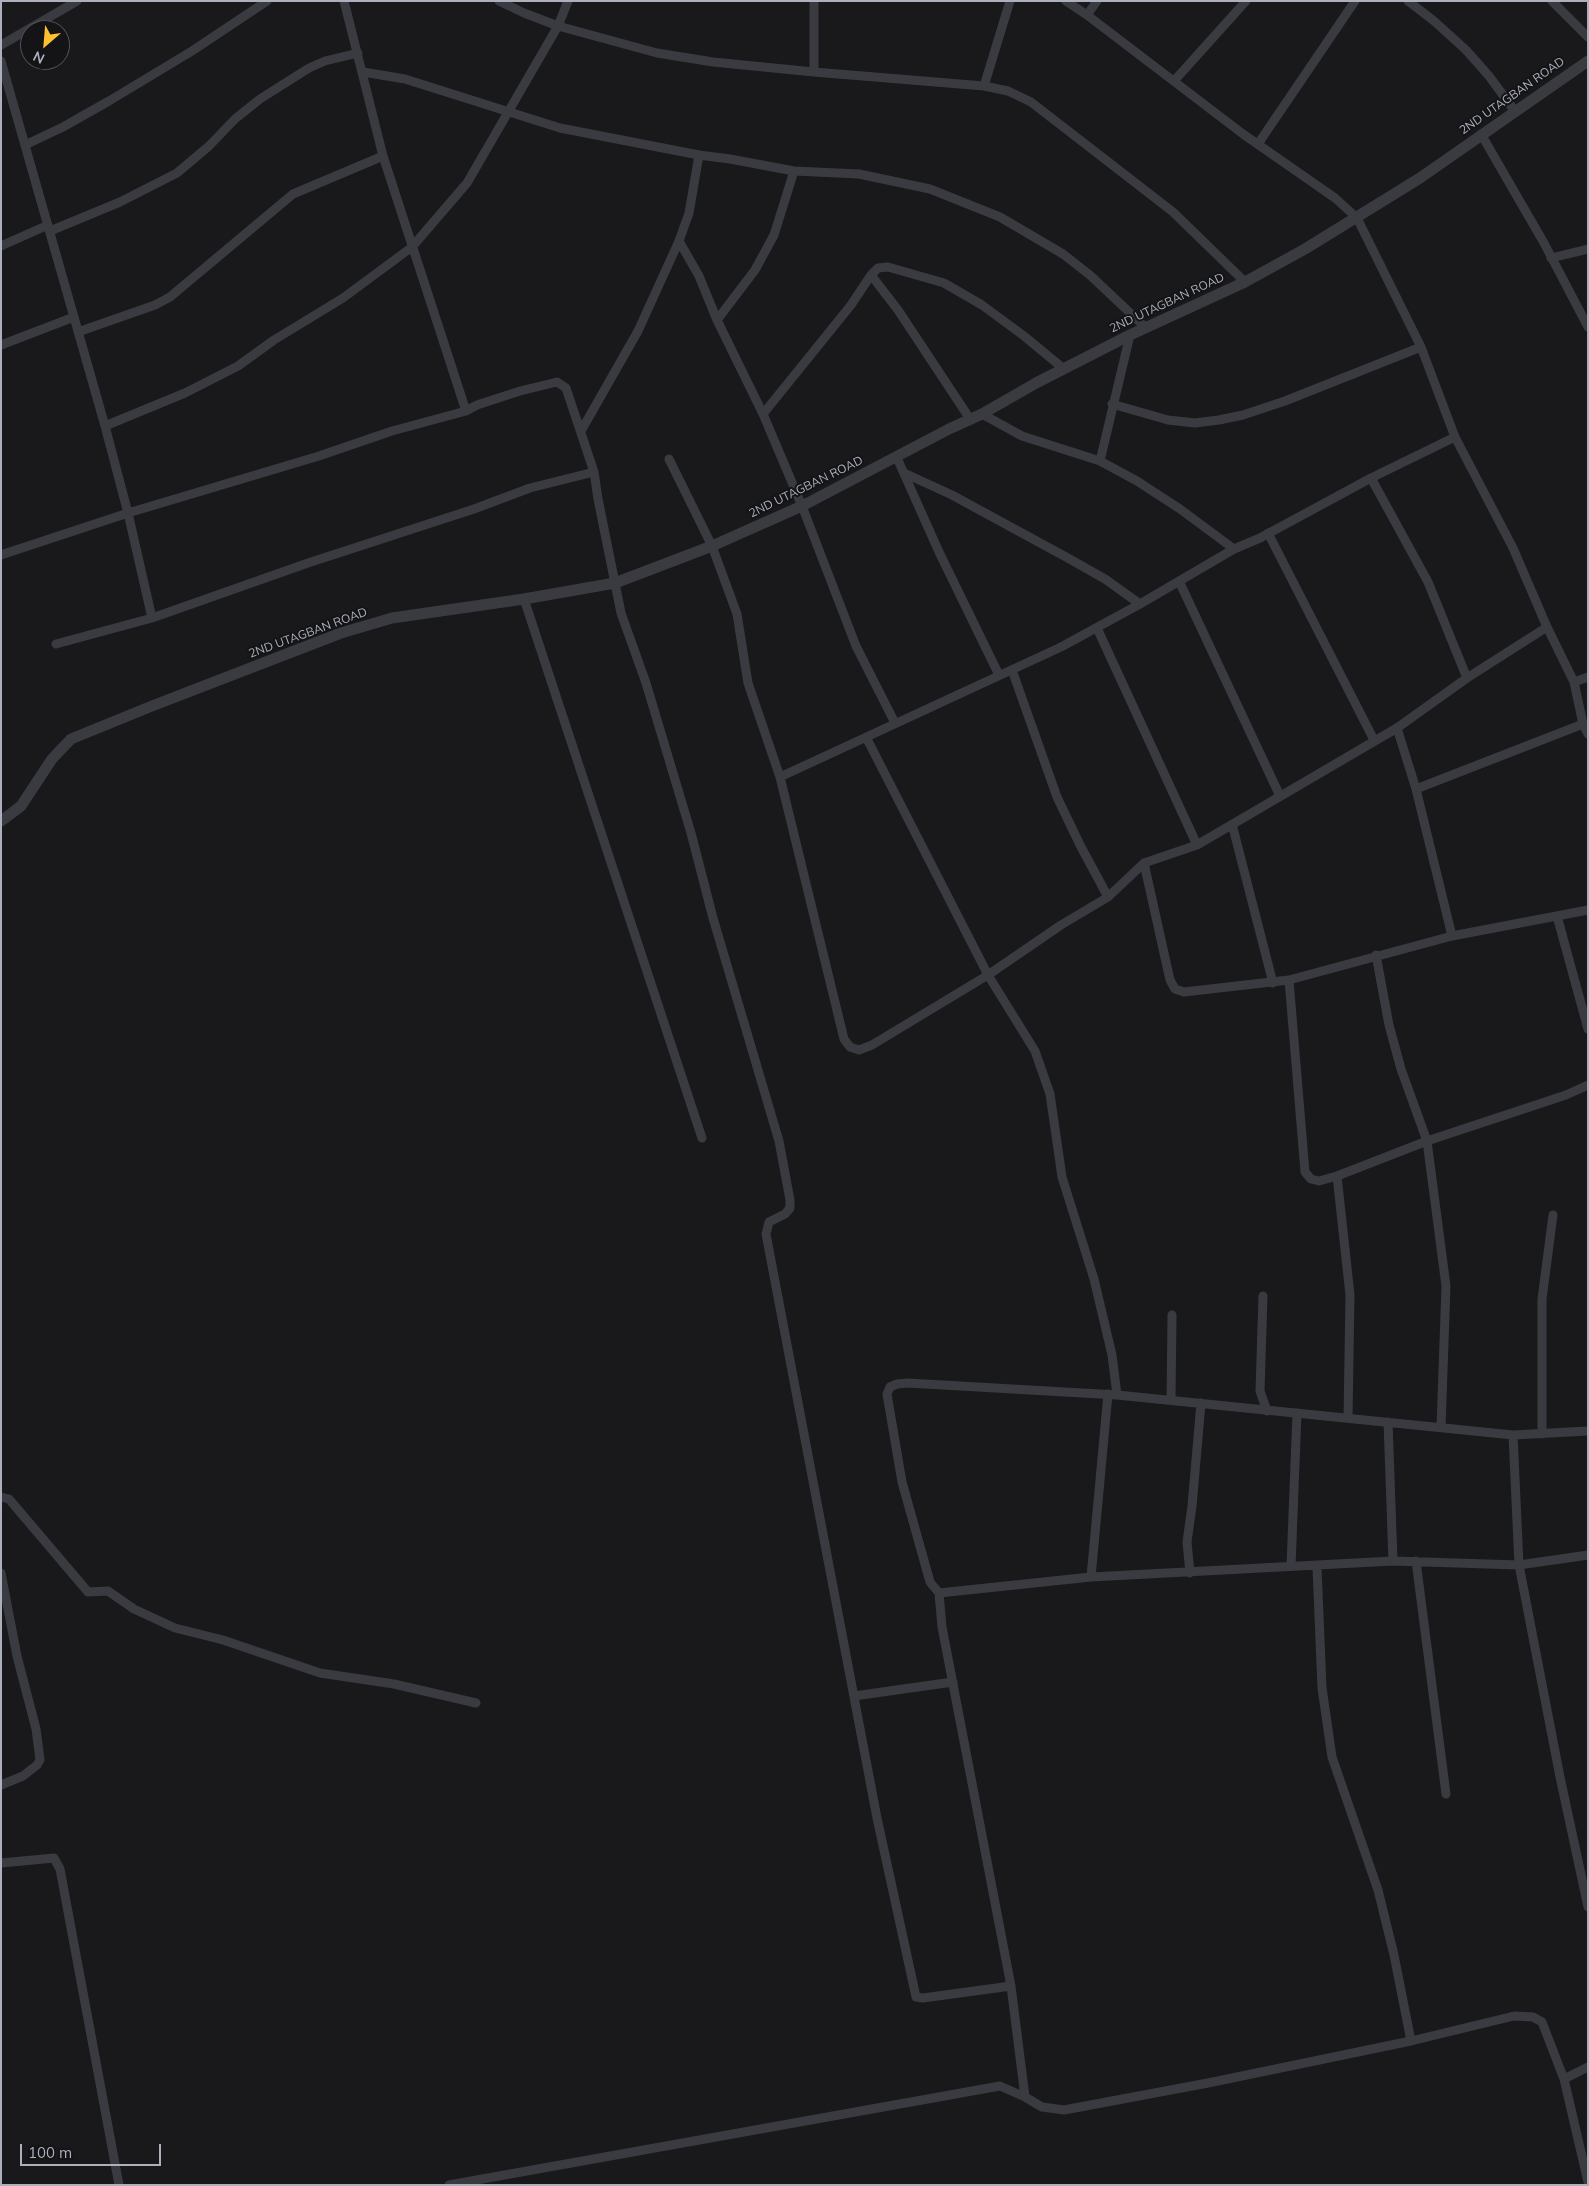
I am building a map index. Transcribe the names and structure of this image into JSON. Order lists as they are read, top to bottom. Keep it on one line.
{"streets":{"street":["2ND UTAGBAN ROAD"]},"scale_bar":"100 m","north":"bottom left"}
